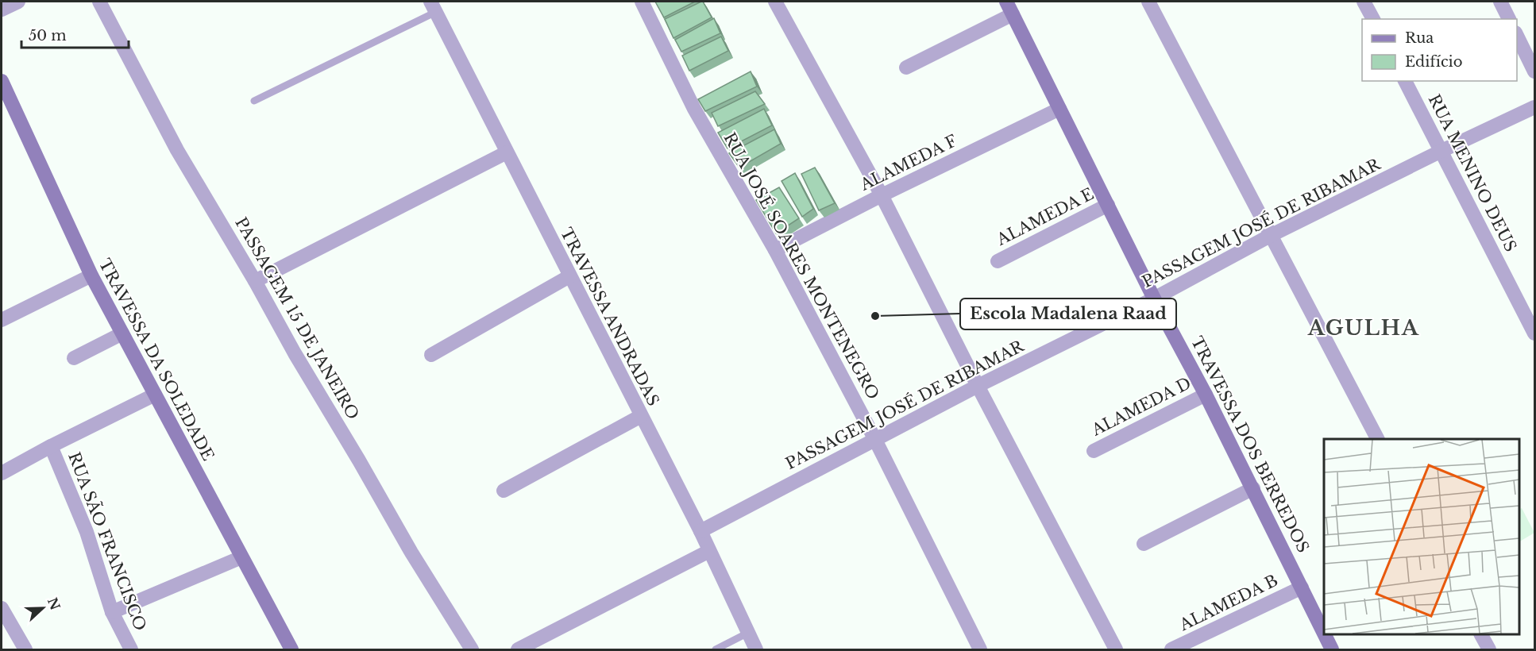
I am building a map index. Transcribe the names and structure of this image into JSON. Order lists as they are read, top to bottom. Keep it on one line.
{"streets":{"street":["ALAMEDA F","RUA MENINO DEUS","ALAMEDA E","PASSAGEM JOSÉ DE RIBAMAR","RUA JOSÉ SOARES MONTENEGRO","TRAVESSA ANDRADAS","PASSAGEM 15 DE JANEIRO","TRAVESSA DA SOLEDADE","ALAMEDA D","TRAVESSA DOS BERREDOS","RUA SÃO FRANCISCO","ALAMEDA B"]},"crossings":[["ALAMEDA F","RUA JOSÉ SOARES MONTENEGRO"],["ALAMEDA F","TRAVESSA DOS BERREDOS"],["RUA MENINO DEUS","PASSAGEM JOSÉ DE RIBAMAR"],["ALAMEDA E","TRAVESSA DOS BERREDOS"],["PASSAGEM JOSÉ DE RIBAMAR","RUA JOSÉ SOARES MONTENEGRO"],["PASSAGEM JOSÉ DE RIBAMAR","TRAVESSA ANDRADAS"],["PASSAGEM JOSÉ DE RIBAMAR","TRAVESSA DOS BERREDOS"],["ALAMEDA D","TRAVESSA DOS BERREDOS"],["TRAVESSA DOS BERREDOS","ALAMEDA B"]],"districts":["AGULHA"],"places":["Escola Madalena Raad"],"legend":["Rua","Edifício"],"scale_bar":"50 m","north":"right"}
